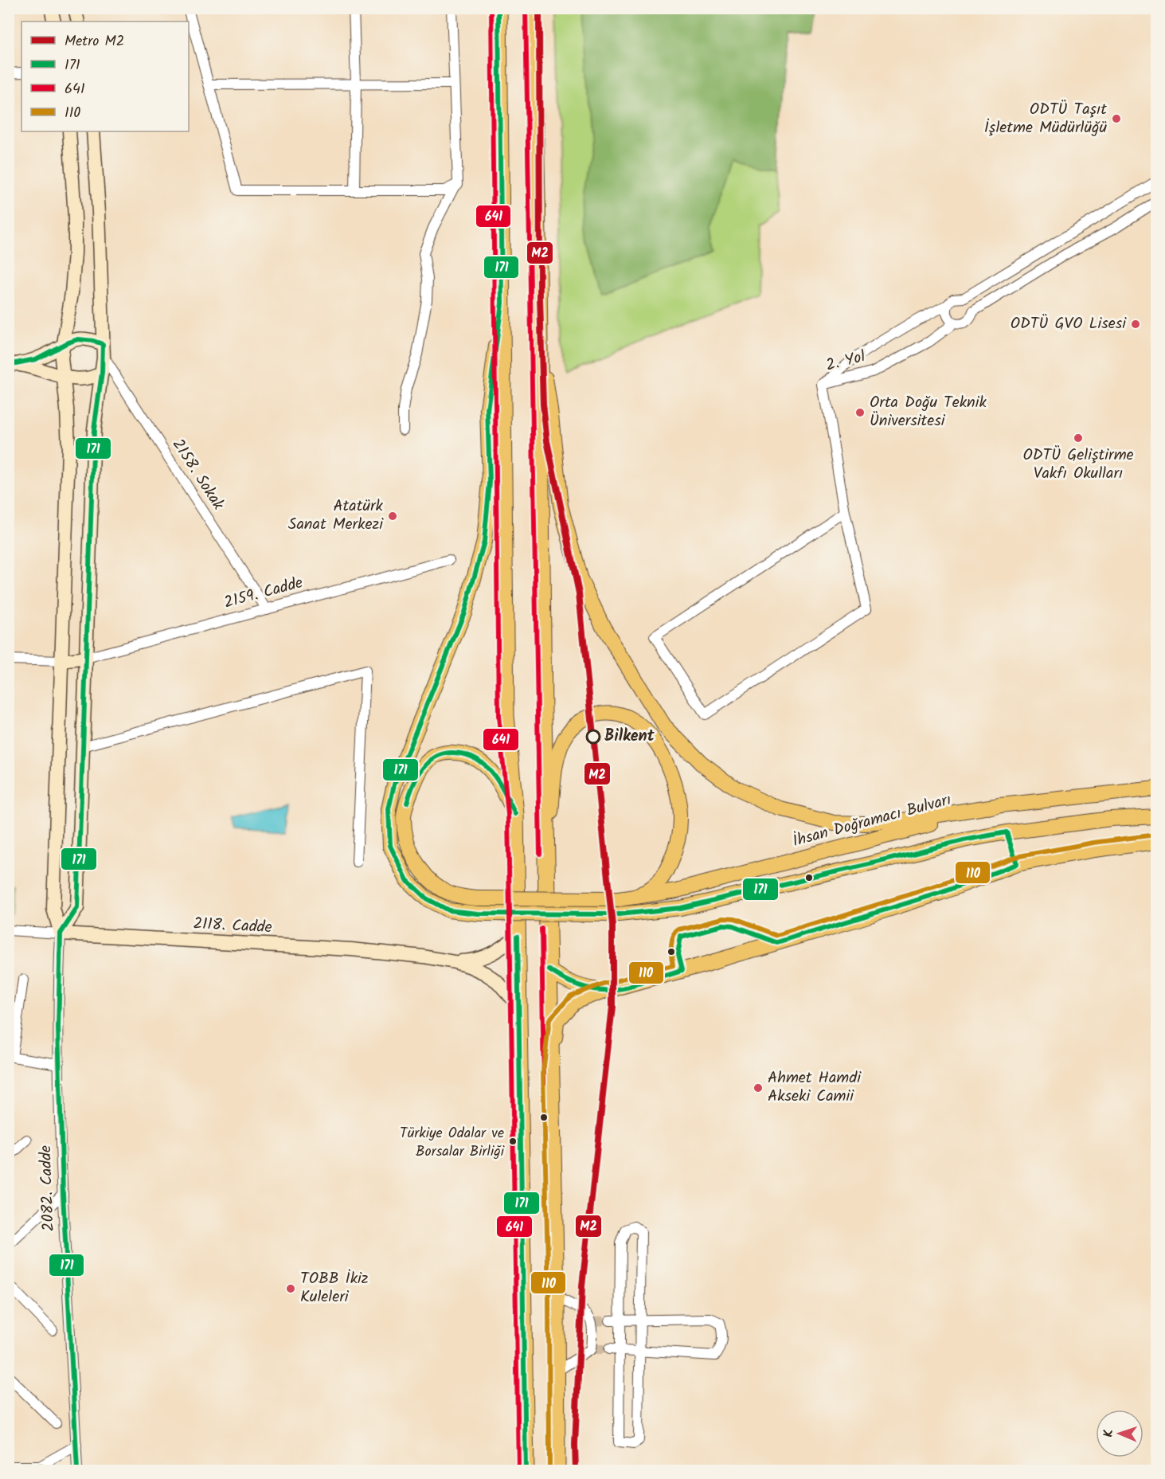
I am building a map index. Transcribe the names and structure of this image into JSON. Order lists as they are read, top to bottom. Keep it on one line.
{"streets":{"main road":["İhsan Doğramacı Bulvarı"],"street":["2. Yol","2158. Sokak","2159. Cadde","2118. Cadde","2082. Cadde"]},"crossings":[["2158. Sokak","2159. Cadde"],["2118. Cadde","2082. Cadde"]],"places":["ODTÜ Taşıt İşletme Müdürlüğü","ODTÜ GVO Lisesi","Orta Doğu Teknik Üniversitesi","ODTÜ Geliştirme Vakfı Okulları","Atatürk Sanat Merkezi","Bilkent","Ahmet Hamdi Akseki Camii","Türkiye Odalar ve Borsalar Birliği","TOBB İkiz Kuleleri"],"lines":["metro line M2","transit line 171","transit line 641","transit line 110"],"legend":["Metro M2","171","641","110"],"north":"left"}
